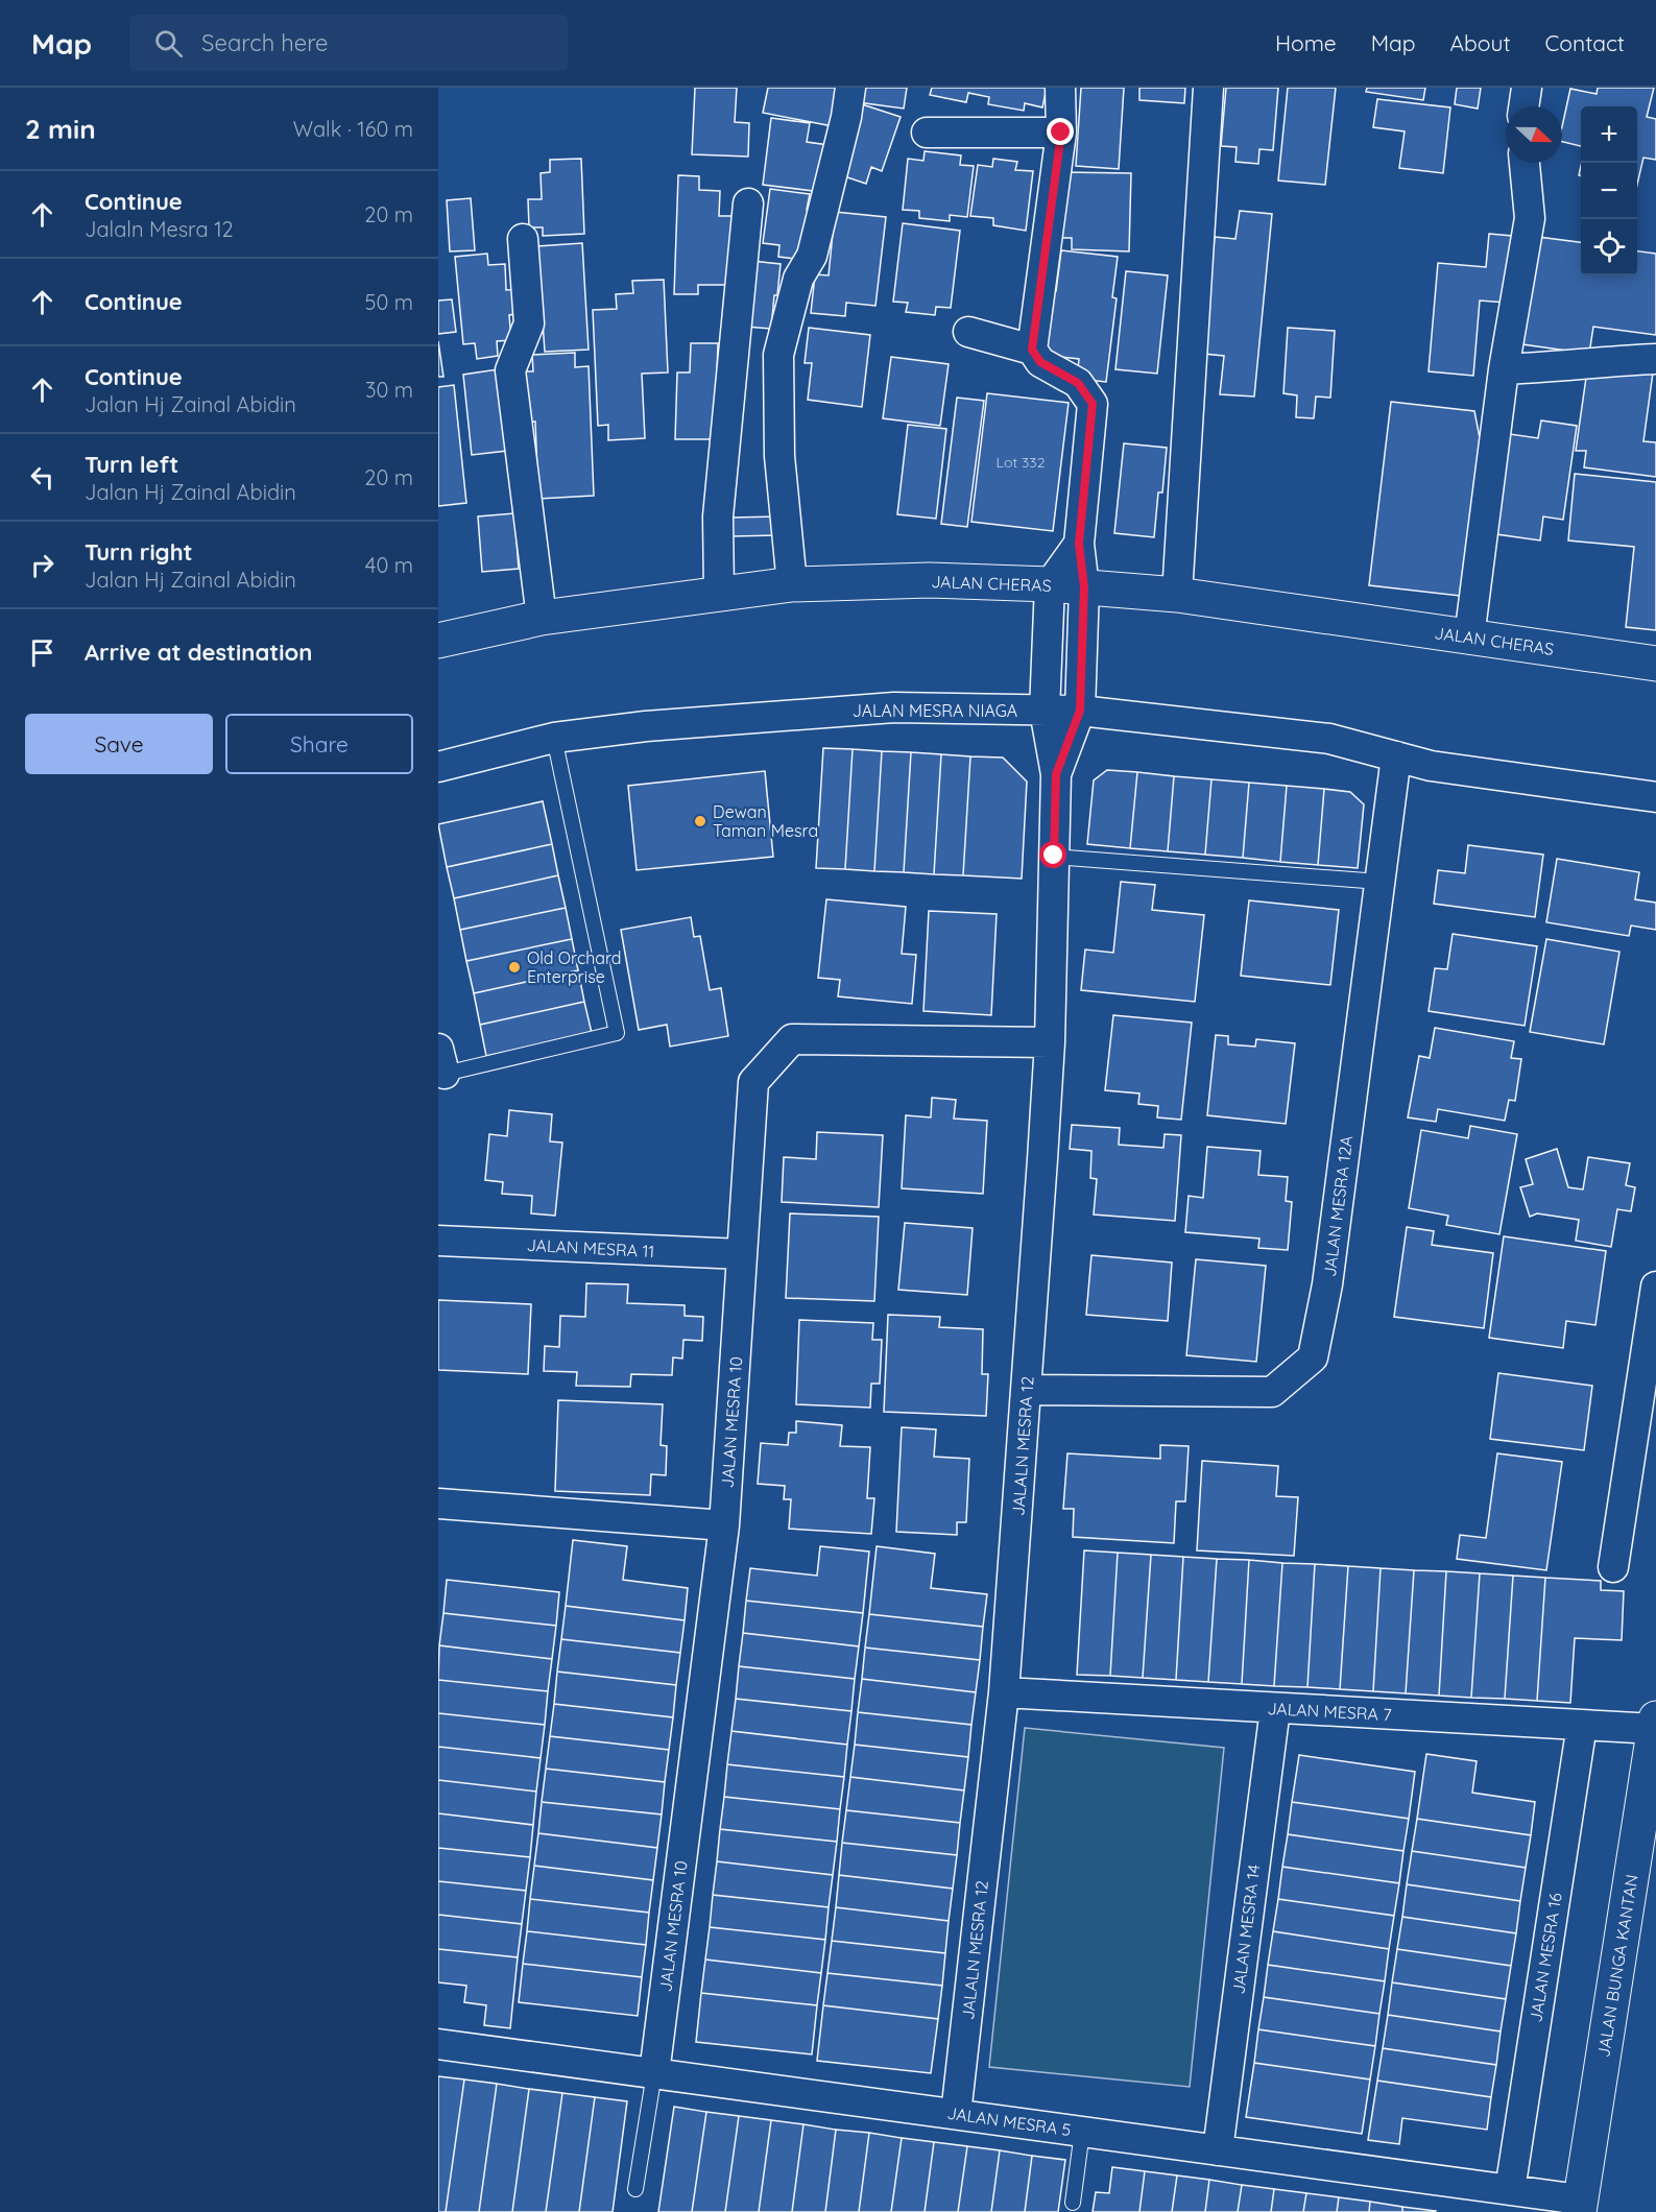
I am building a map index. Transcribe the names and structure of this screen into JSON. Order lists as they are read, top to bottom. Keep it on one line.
{"streets":{"main road":["JALAN CHERAS","JALAN BUNGA KANTAN"],"street":["JALAN MESRA NIAGA","JALAN MESRA 12A","JALAN MESRA 11","JALAN MESRA 10","JALALN MESRA 12","JALAN MESRA 7","JALAN MESRA 14","JALAN MESRA 16","JALAN MESRA 5"]},"crossings":[["JALAN MESRA NIAGA","JALAN MESRA 12A"],["JALAN MESRA 12A","JALALN MESRA 12"],["JALAN MESRA 11","JALAN MESRA 10"],["JALAN MESRA 10","JALALN MESRA 12"],["JALAN MESRA 10","JALAN MESRA 5"],["JALALN MESRA 12","JALAN MESRA 7"],["JALALN MESRA 12","JALAN MESRA 5"],["JALAN MESRA 7","JALAN MESRA 14"],["JALAN MESRA 7","JALAN MESRA 16"],["JALAN MESRA 7","JALAN BUNGA KANTAN"],["JALAN MESRA 14","JALAN MESRA 5"],["JALAN MESRA 16","JALAN MESRA 5"],["JALAN BUNGA KANTAN","JALAN MESRA 5"]],"places":["Dewan Taman Mesra","Old Orchard Enterprise"],"house_numbers":["Lot 332"],"north":"right","page":{"header":"Map","search":"Search here","nav":["Home","Map","About","Contact"],"heading":["2 min","Walk · 160 m"],"map_buttons":["+","−"],"list":[["Continue","Jalaln Mesra 12","20 m"],["Continue","50 m"],["Continue","Jalan Hj Zainal Abidin","30 m"],["Turn left","Jalan Hj Zainal Abidin","20 m"],["Turn right","Jalan Hj Zainal Abidin","40 m"],"Arrive at destination"],"buttons":["Save","Share"]}}
